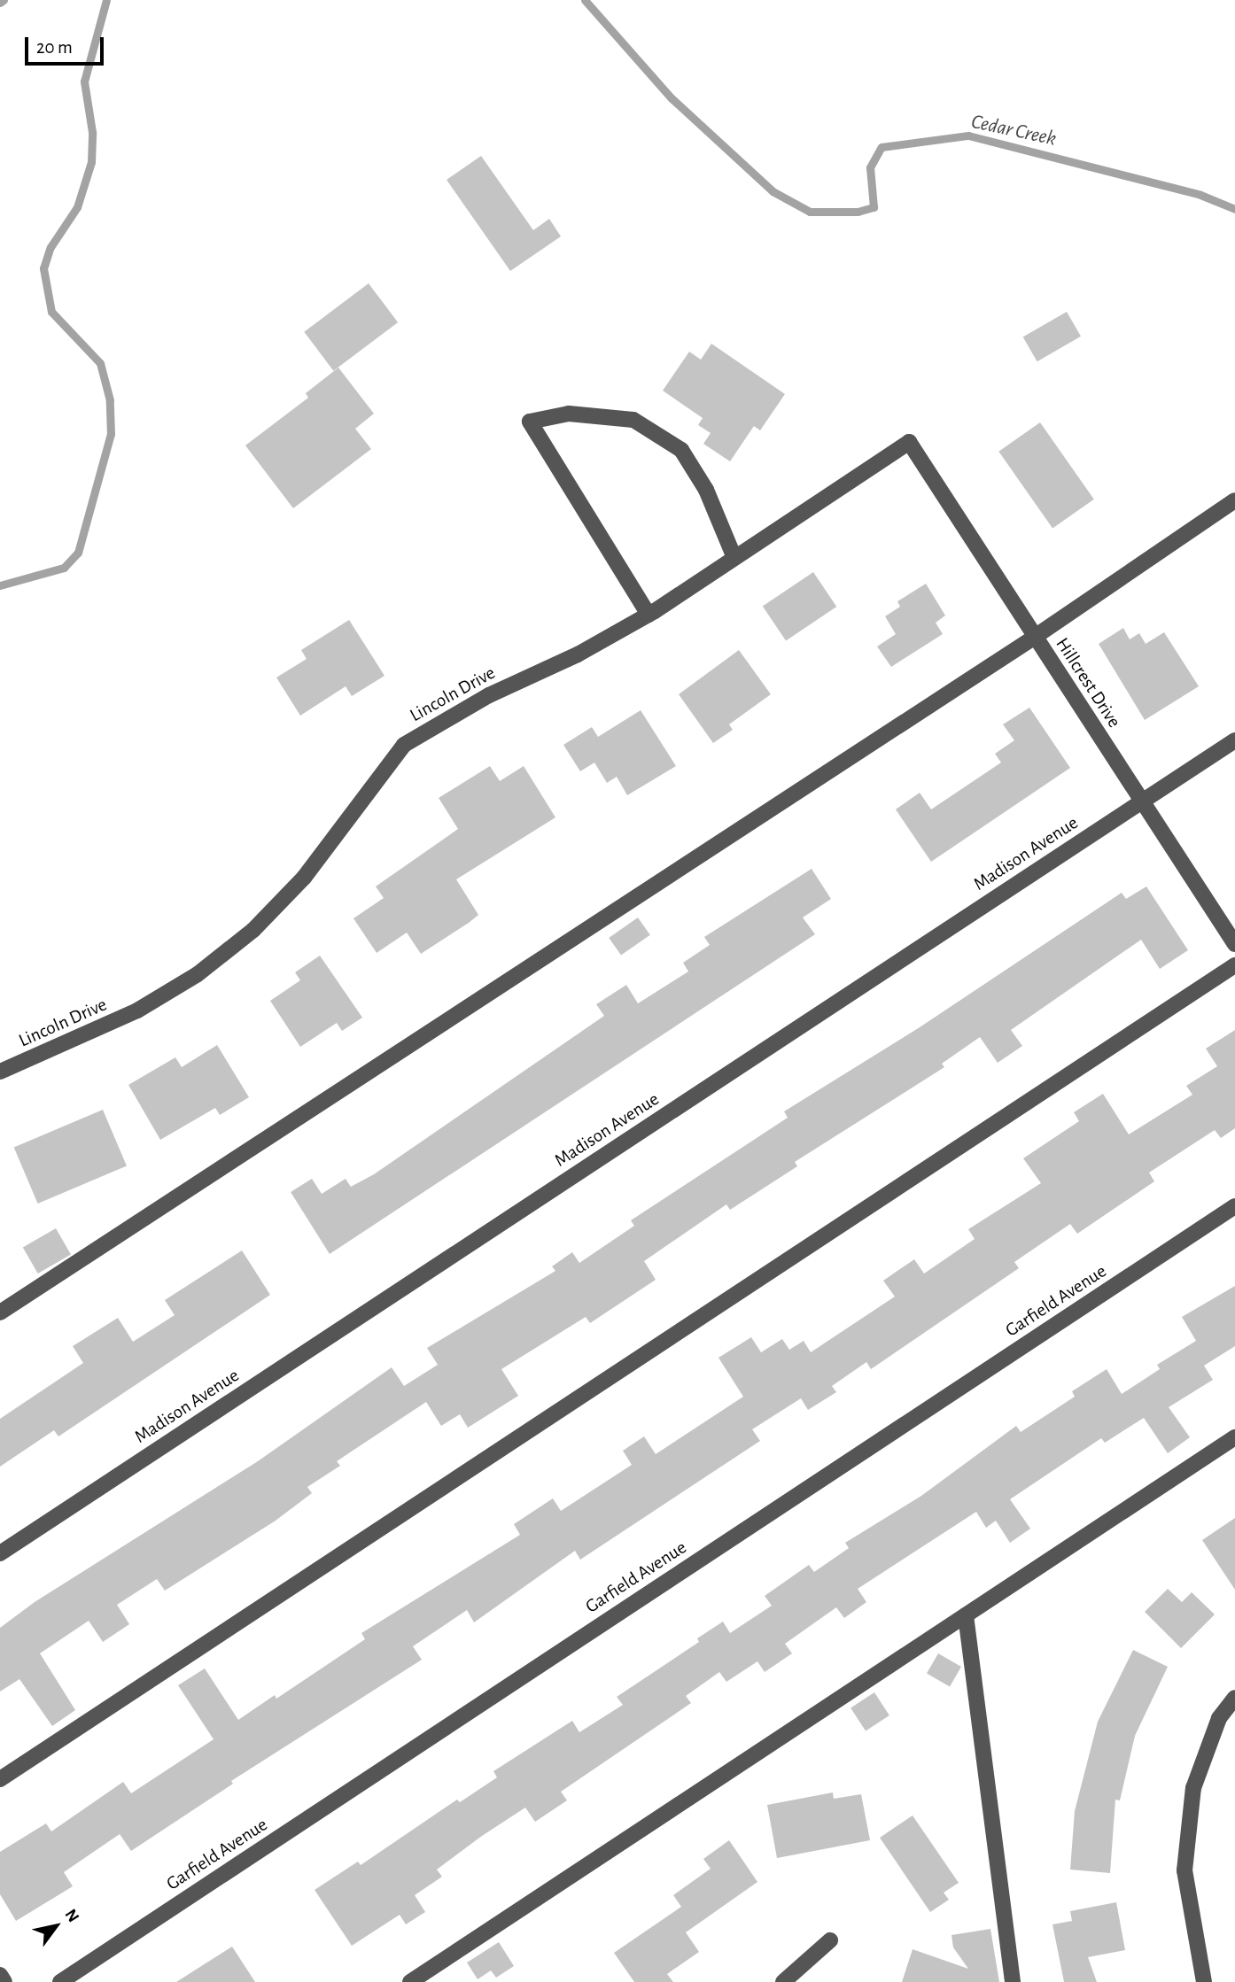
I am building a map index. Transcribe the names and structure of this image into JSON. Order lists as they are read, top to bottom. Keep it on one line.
{"streets":{"street":["Hillcrest Drive","Lincoln Drive","Madison Avenue","Garfield Avenue"]},"crossings":[["Hillcrest Drive","Lincoln Drive"],["Hillcrest Drive","Madison Avenue"]],"water":["Cedar Creek"],"scale_bar":"20 m","north":"top right"}
